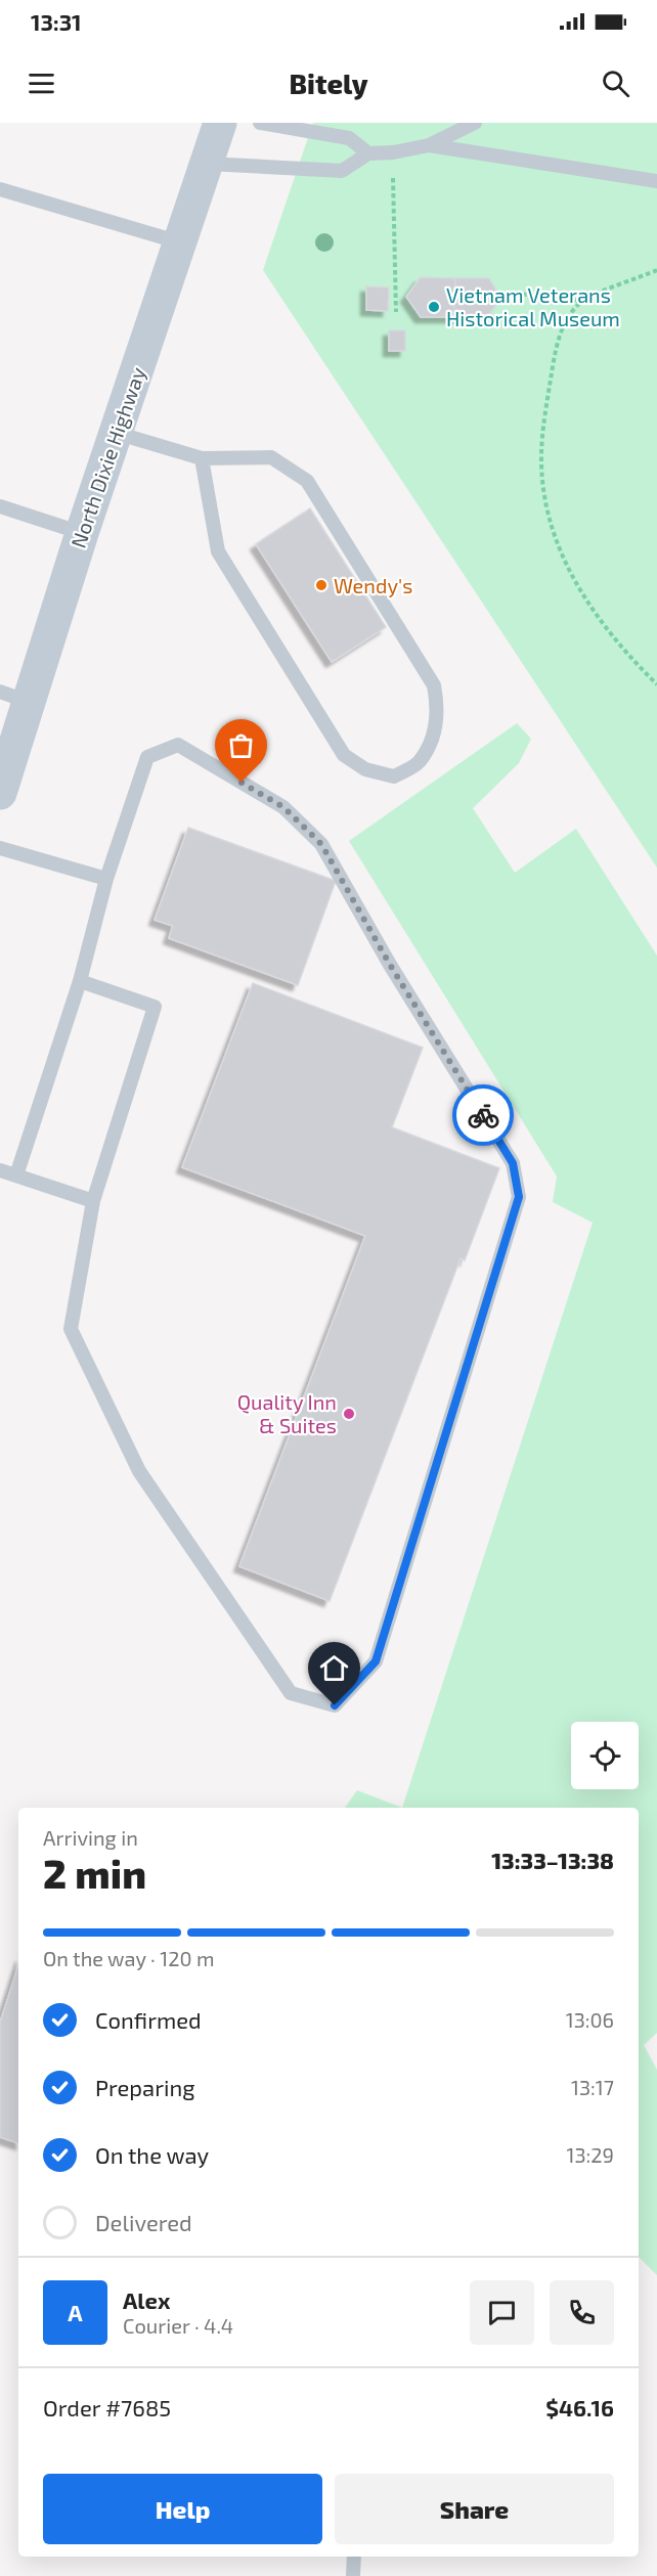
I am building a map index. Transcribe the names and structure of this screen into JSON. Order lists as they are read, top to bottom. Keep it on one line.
{"streets":{"main road":["North Dixie Highway"]},"places":["Vietnam Veterans Historical Museum","Wendy's","Quality Inn & Suites"],"page":{"status":"13:31","header":"Bitely","heading":["2 min","Arriving in","13:33–13:38"],"panel":["Alex","Courier · 4.4","Order #7685","$46.16"],"bar":"On the way · 120 m","list":[["Confirmed","13:06"],["Preparing","13:17"],["On the way","13:29"],"Delivered"],"round":"A","buttons":["Help","Share"]}}
